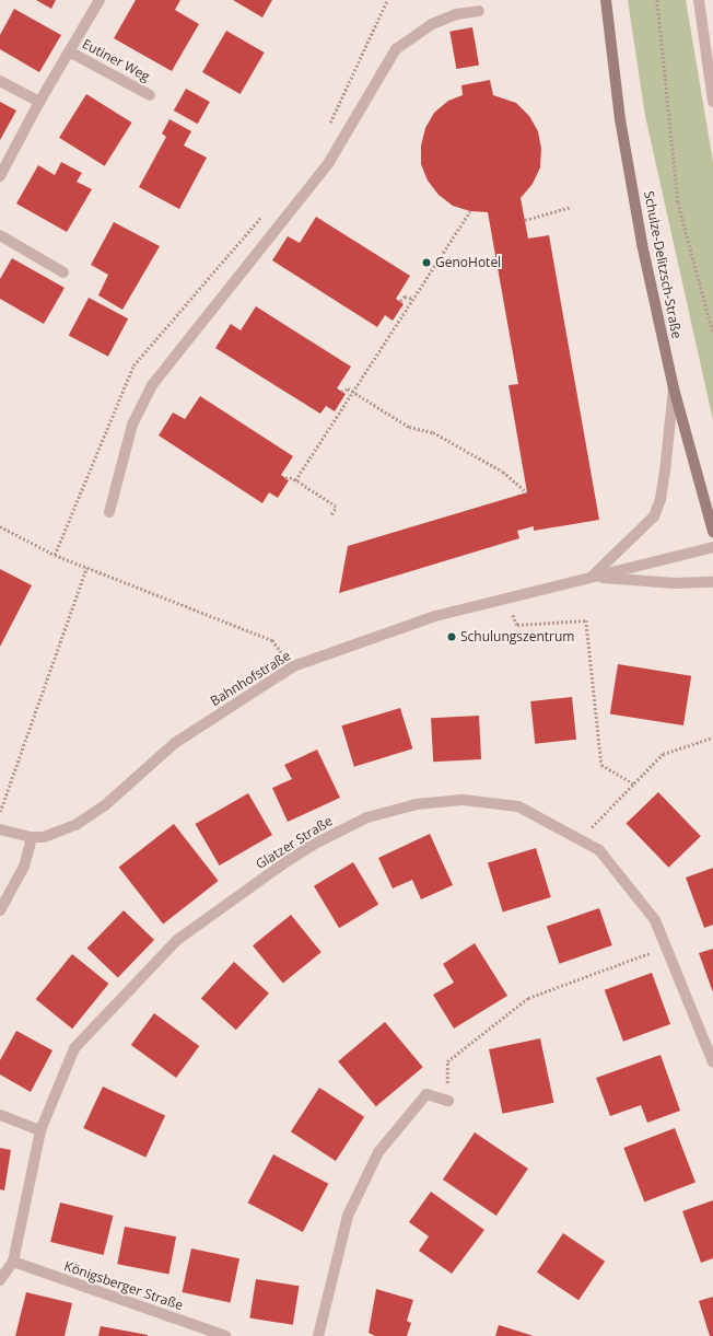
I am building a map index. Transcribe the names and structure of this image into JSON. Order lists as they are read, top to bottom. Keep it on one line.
{"streets":{"main road":["Schulze-Delitzsch-Straße"],"street":["Eutiner Weg","Bahnhofstraße","Glatzer Straße","Königsberger Straße"]},"crossings":[["Glatzer Straße","Königsberger Straße"]],"places":["GenoHotel","Schulungszentrum"]}
